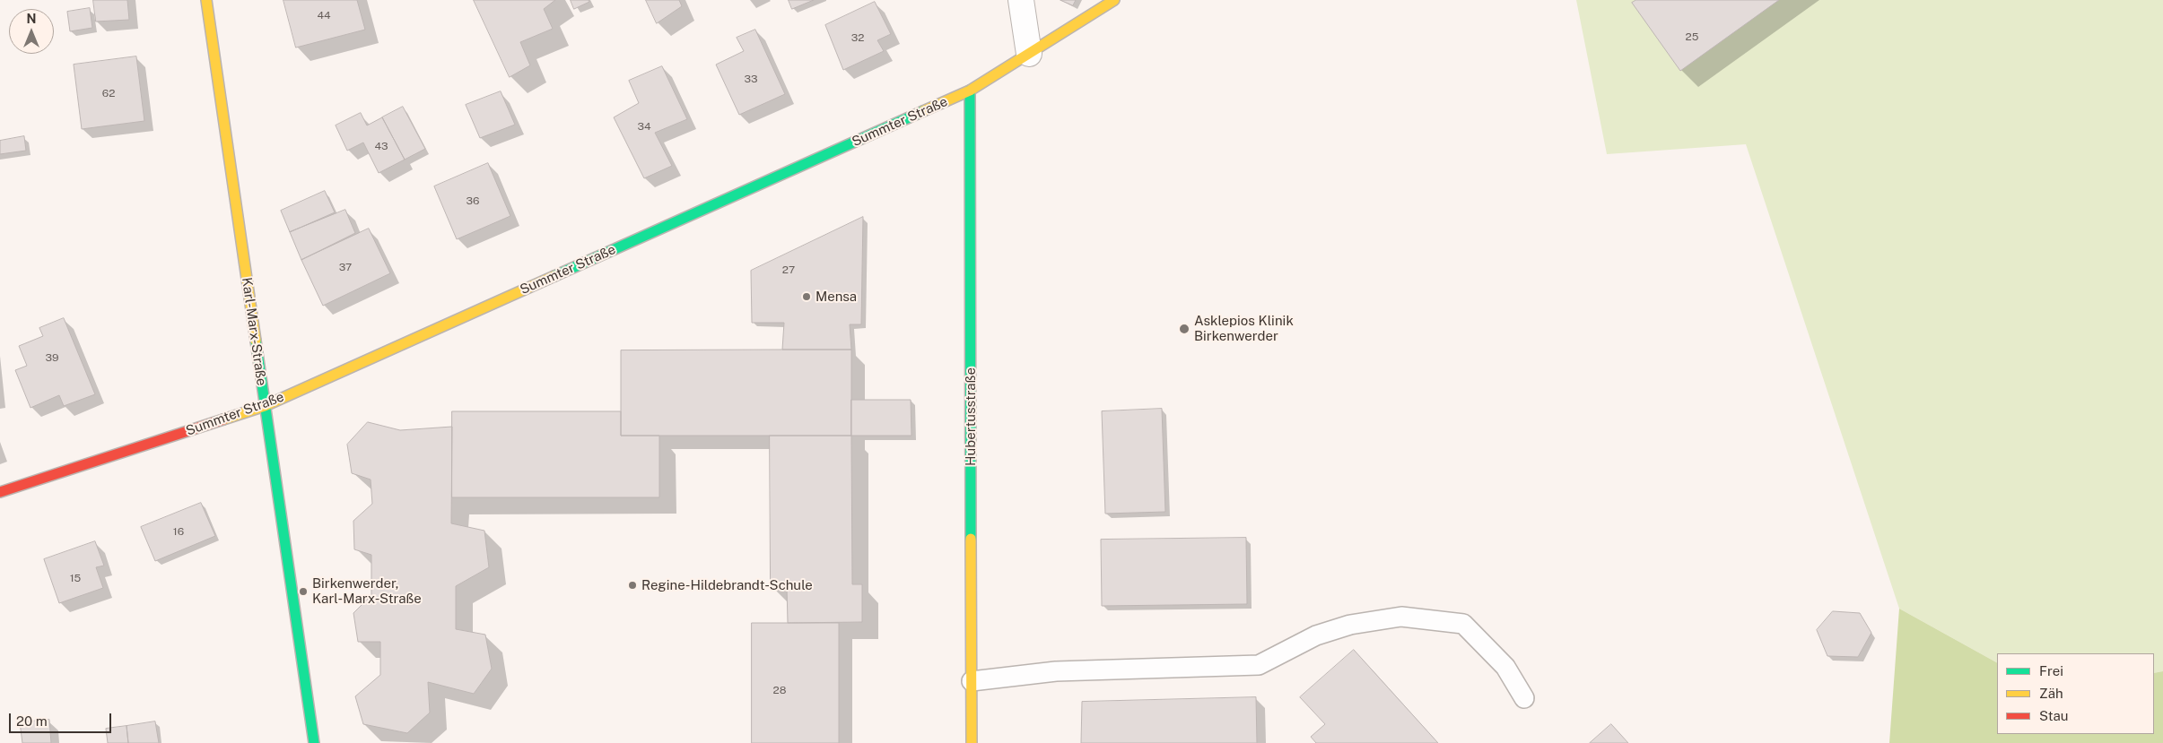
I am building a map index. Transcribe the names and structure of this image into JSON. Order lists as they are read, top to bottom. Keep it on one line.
{"streets":{"street":["Summter Straße","Karl-Marx-Straße","Hubertusstraße"]},"crossings":[["Summter Straße","Karl-Marx-Straße"],["Summter Straße","Hubertusstraße"]],"places":["Mensa","Asklepios Klinik Birkenwerder","Regine-Hildebrandt-Schule","Birkenwerder, Karl-Marx-Straße"],"house_numbers":["44","25","32","33","62","34","43","36","37","27","39","16","15","28"],"legend":["Frei","Zäh","Stau"],"scale_bar":"20 m","north":"top"}
